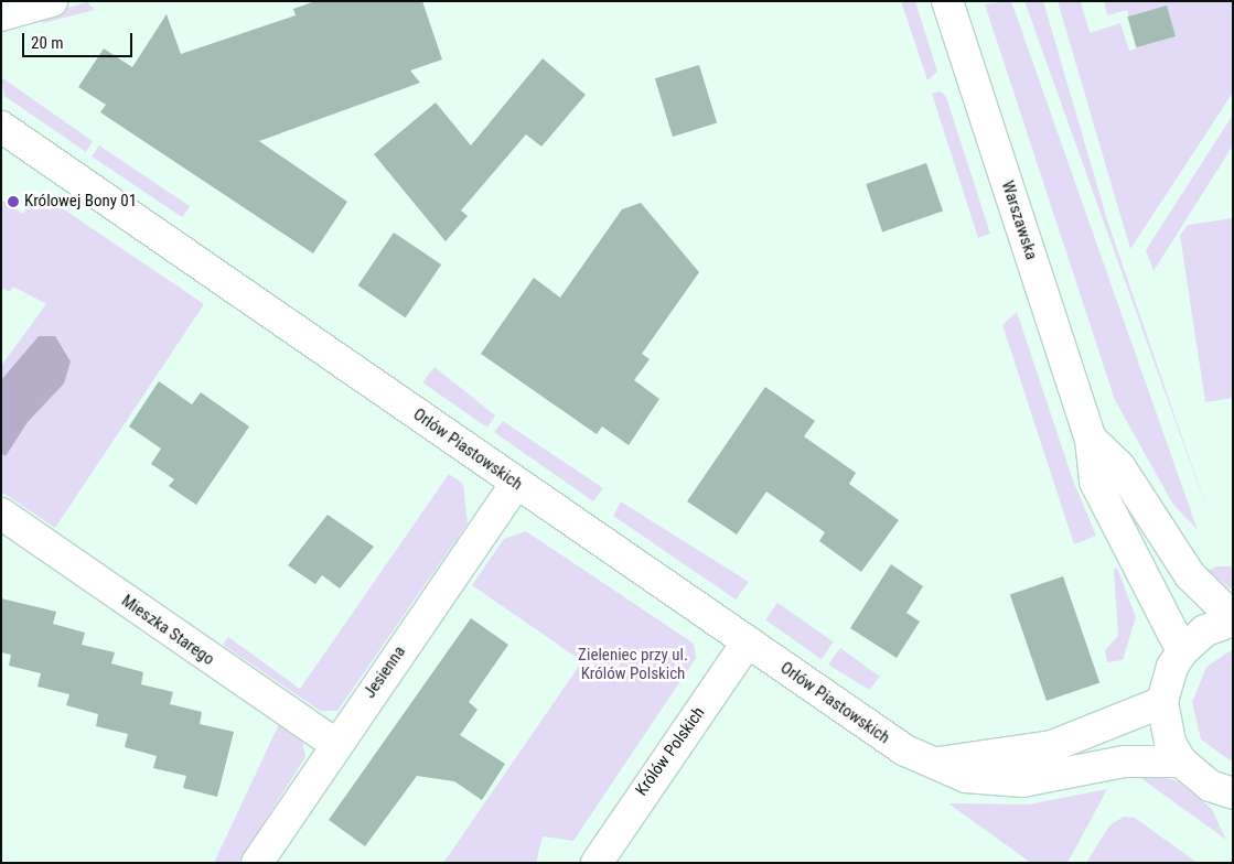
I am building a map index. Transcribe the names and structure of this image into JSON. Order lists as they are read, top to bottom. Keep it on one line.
{"streets":{"street":["Warszawska","Orłów Piastowskich","Mieszka Starego","Jesienna","Królów Polskich"]},"crossings":[["Orłów Piastowskich","Jesienna"],["Orłów Piastowskich","Królów Polskich"],["Mieszka Starego","Jesienna"]],"parks":["Zieleniec przy ul. Królów Polskich"],"places":["Królowej Bony 01"],"scale_bar":"20 m"}
